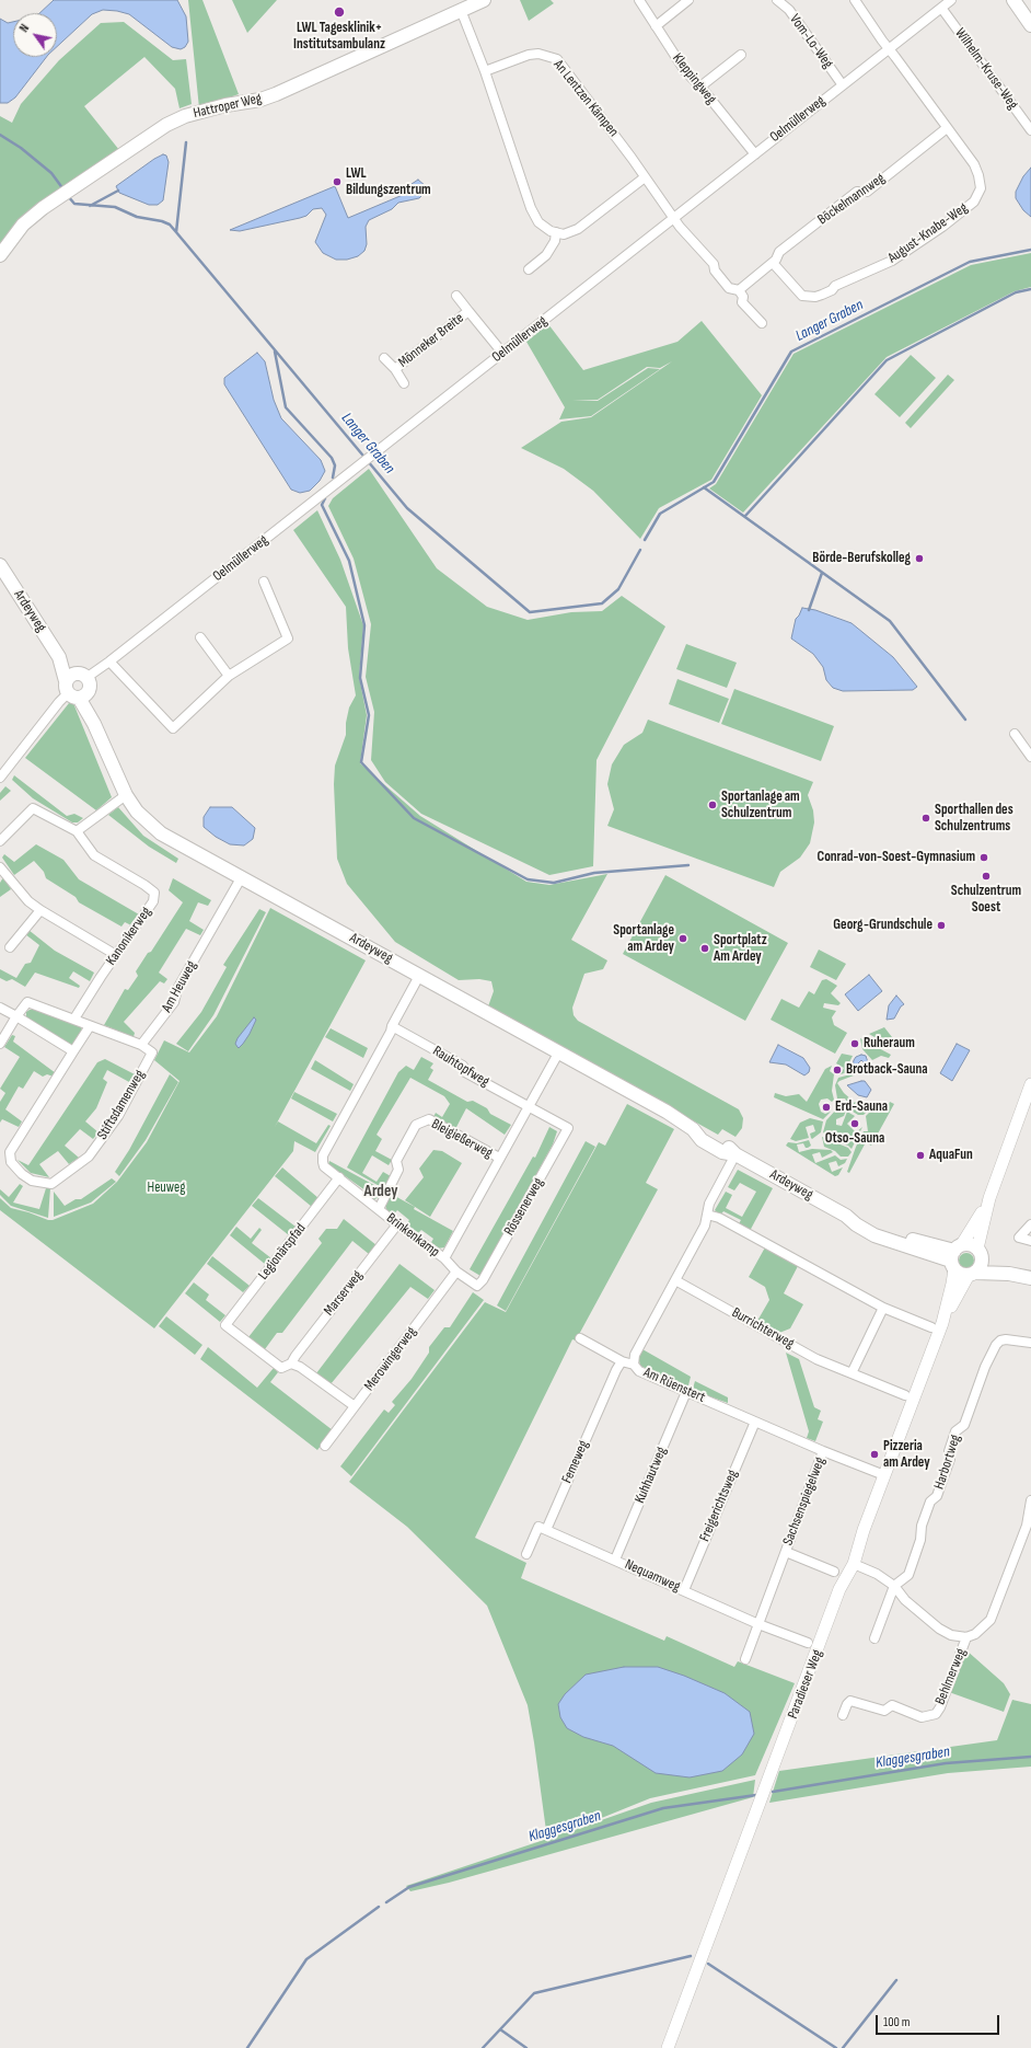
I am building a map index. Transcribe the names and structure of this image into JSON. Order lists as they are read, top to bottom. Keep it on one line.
{"streets":{"main road":["Hattroper Weg","Oelmüllerweg","Ardeyweg","Paradieser Weg"],"street":["Vom-Lo-Weg","Wilhelm-Kruse-Weg","Kleppingweg","An Lentzen Kämpen","Böckelmannweg","August-Knabe-Weg","Mönneker Breite","Kanonikerweg","Am Heuweg","Rauhtopfweg","Stiftsdamenweg","Bleigießerweg","Rössenerweg","Brinkenkamp","Legionärspfad","Marserweg","Burrichterweg","Merowingerweg","Am Rüenstert","Femeweg","Harbortweg","Kuhhautweg","Sachsenspiegelweg","Freigerichtsweg","Nequamweg","Behlmerweg"]},"crossings":[["Vom-Lo-Weg","Oelmüllerweg"],["Wilhelm-Kruse-Weg","Oelmüllerweg"],["Kleppingweg","Oelmüllerweg"],["An Lentzen Kämpen","Oelmüllerweg"],["Oelmüllerweg","August-Knabe-Weg"],["Oelmüllerweg","Mönneker Breite"],["Oelmüllerweg","Ardeyweg"],["Böckelmannweg","August-Knabe-Weg"],["Ardeyweg","Am Heuweg"],["Ardeyweg","Brinkenkamp"],["Ardeyweg","Am Rüenstert"],["Ardeyweg","Paradieser Weg"],["Am Heuweg","Stiftsdamenweg"],["Rauhtopfweg","Rössenerweg"],["Rauhtopfweg","Brinkenkamp"],["Bleigießerweg","Brinkenkamp"],["Rössenerweg","Brinkenkamp"],["Rössenerweg","Merowingerweg"],["Brinkenkamp","Legionärspfad"],["Brinkenkamp","Marserweg"],["Legionärspfad","Marserweg"],["Burrichterweg","Am Rüenstert"],["Am Rüenstert","Kuhhautweg"],["Am Rüenstert","Sachsenspiegelweg"],["Am Rüenstert","Freigerichtsweg"],["Am Rüenstert","Paradieser Weg"],["Femeweg","Nequamweg"],["Kuhhautweg","Nequamweg"],["Sachsenspiegelweg","Nequamweg"],["Freigerichtsweg","Nequamweg"]],"districts":["Ardey"],"water":["Langer Graben","Klaggesgraben"],"parks":["Heuweg"],"places":["LWL Tagesklinik+ Institutsambulanz","LWL Bildungszentrum","Börde-Berufskolleg","Sportanlage am Schulzentrum","Sporthallen des Schulzentrums","Conrad-von-Soest-Gymnasium","Schulzentrum Soest","Georg-Grundschule","Sportanlage am Ardey","Sportplatz Am Ardey","Ruheraum","Brotback-Sauna","Erd-Sauna","Otso-Sauna","AquaFun","Pizzeria am Ardey"],"scale_bar":"100 m","north":"top left"}
